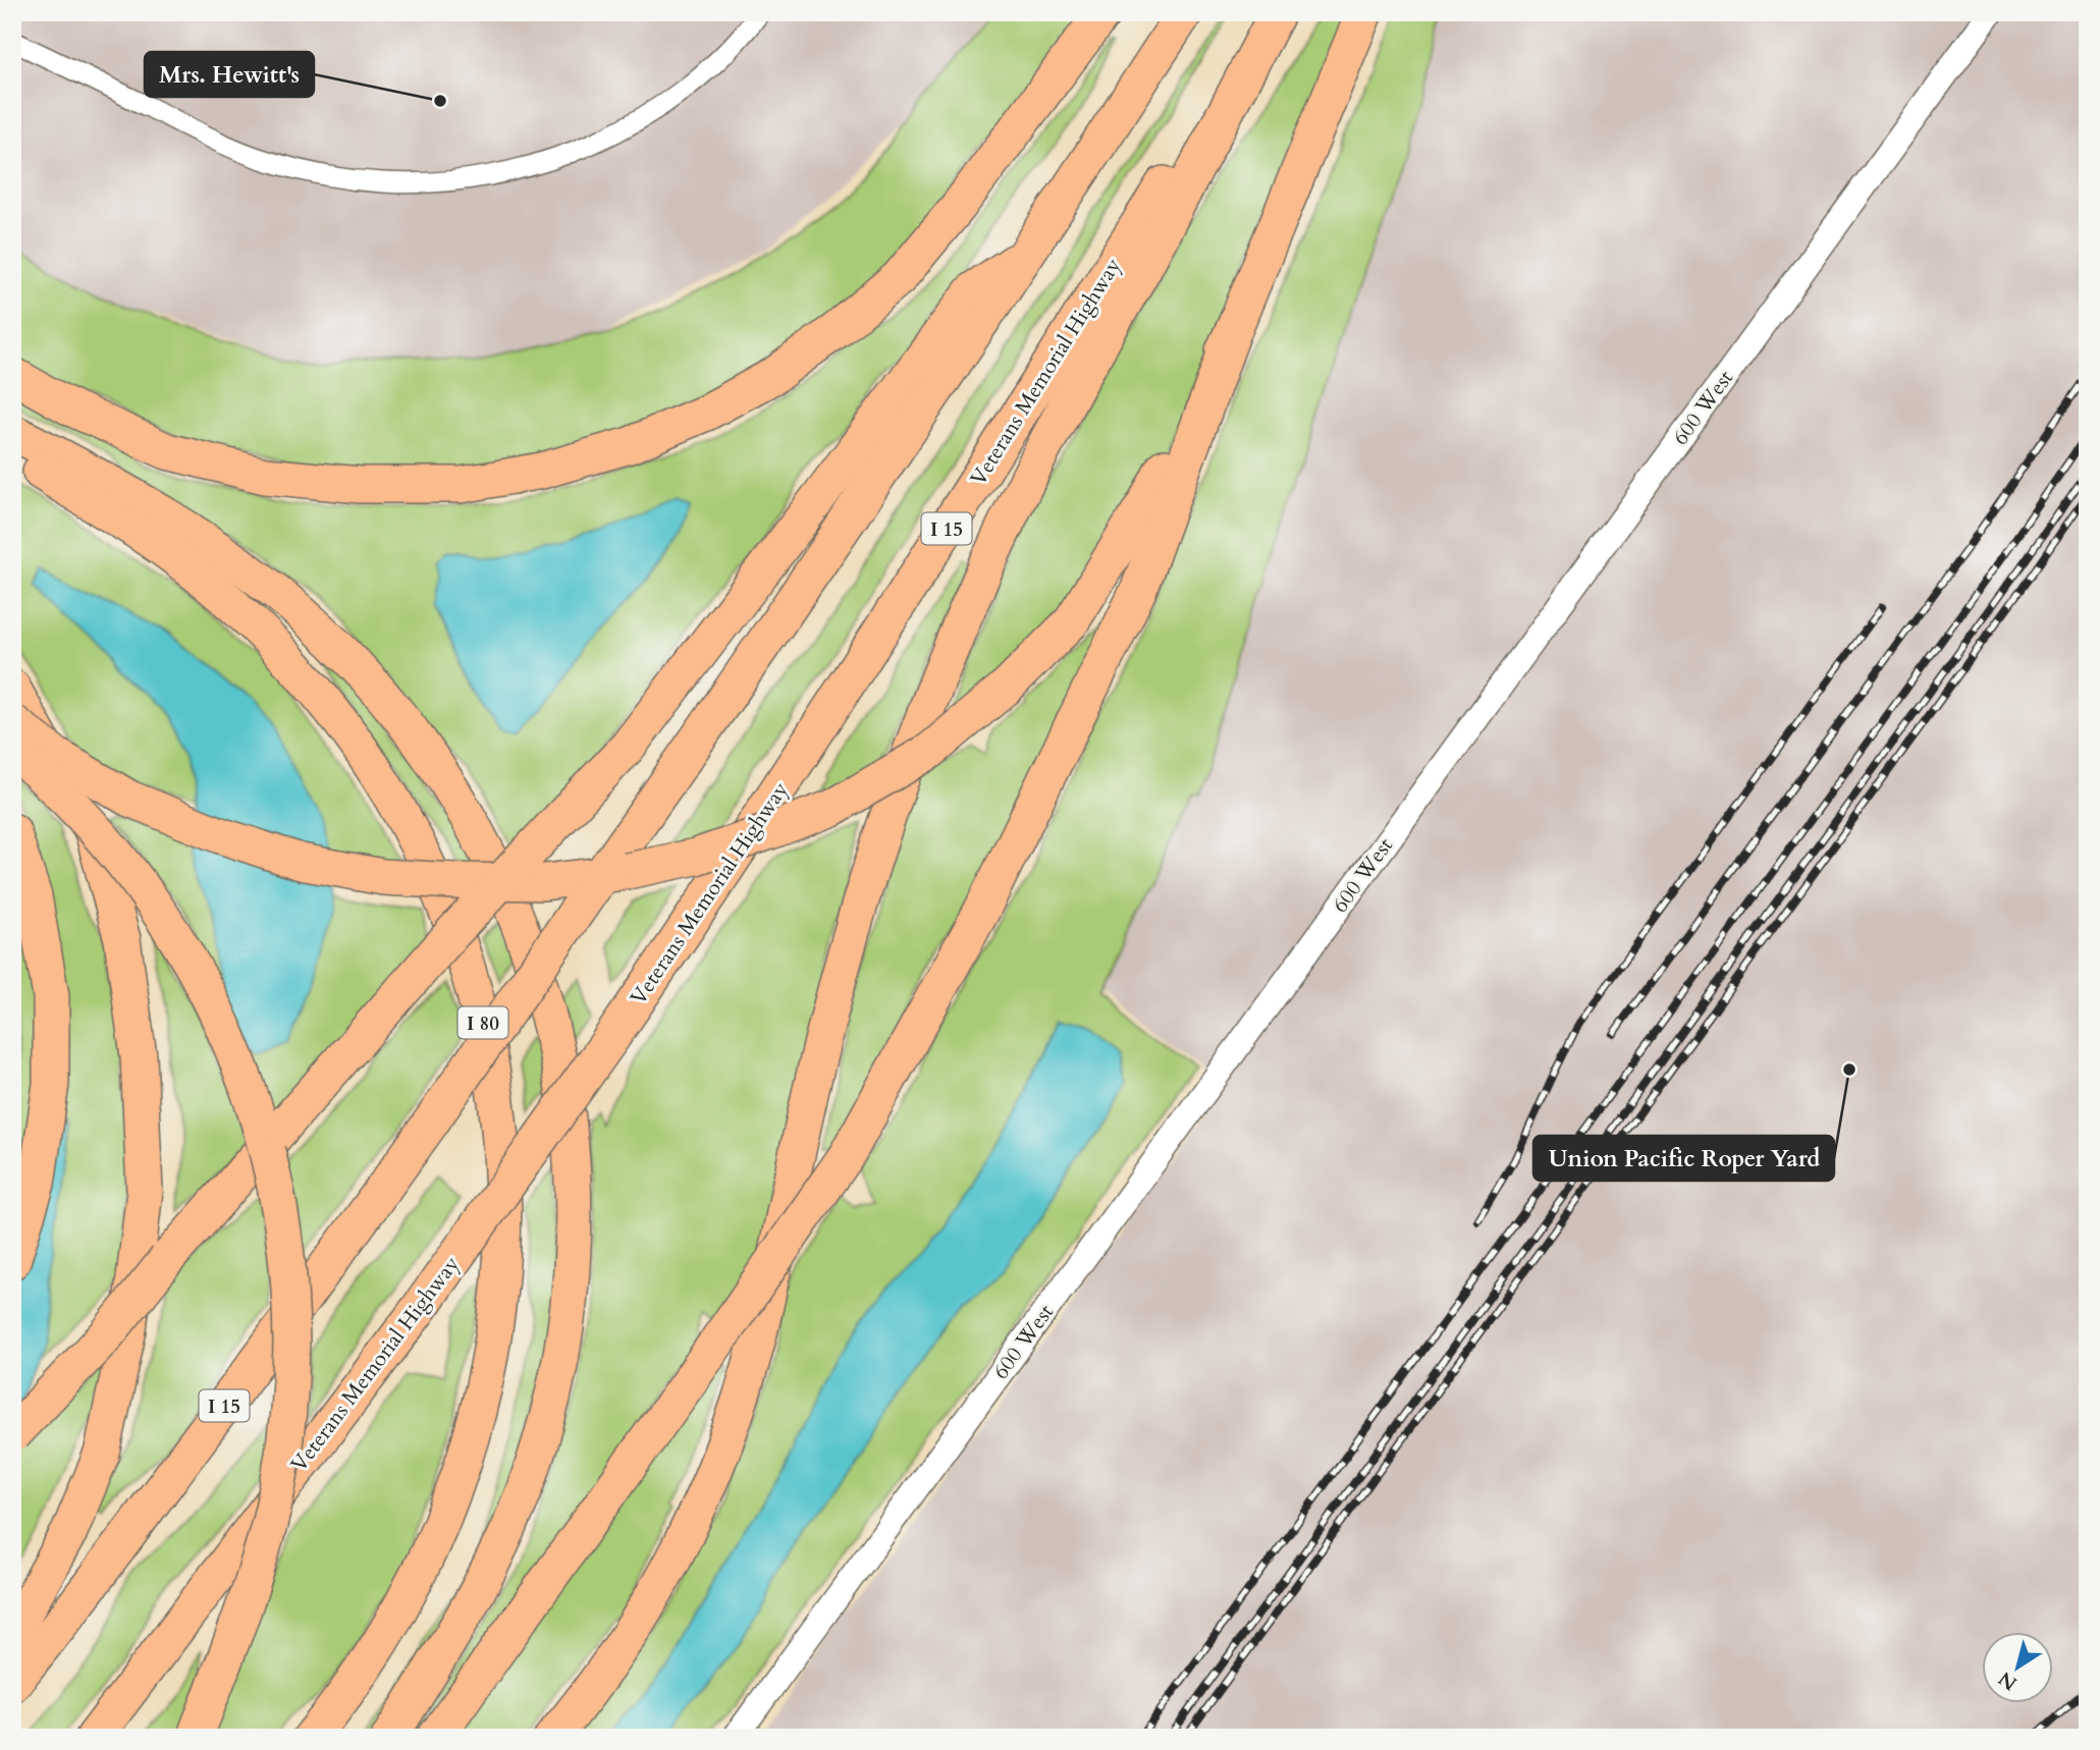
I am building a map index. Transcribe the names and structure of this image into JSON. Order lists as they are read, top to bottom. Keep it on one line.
{"streets":{"highway":["Veterans Memorial Highway","I 15","I 80"],"street":["600 West"]},"places":["Mrs. Hewitt's","Union Pacific Roper Yard"],"north":"bottom left"}
